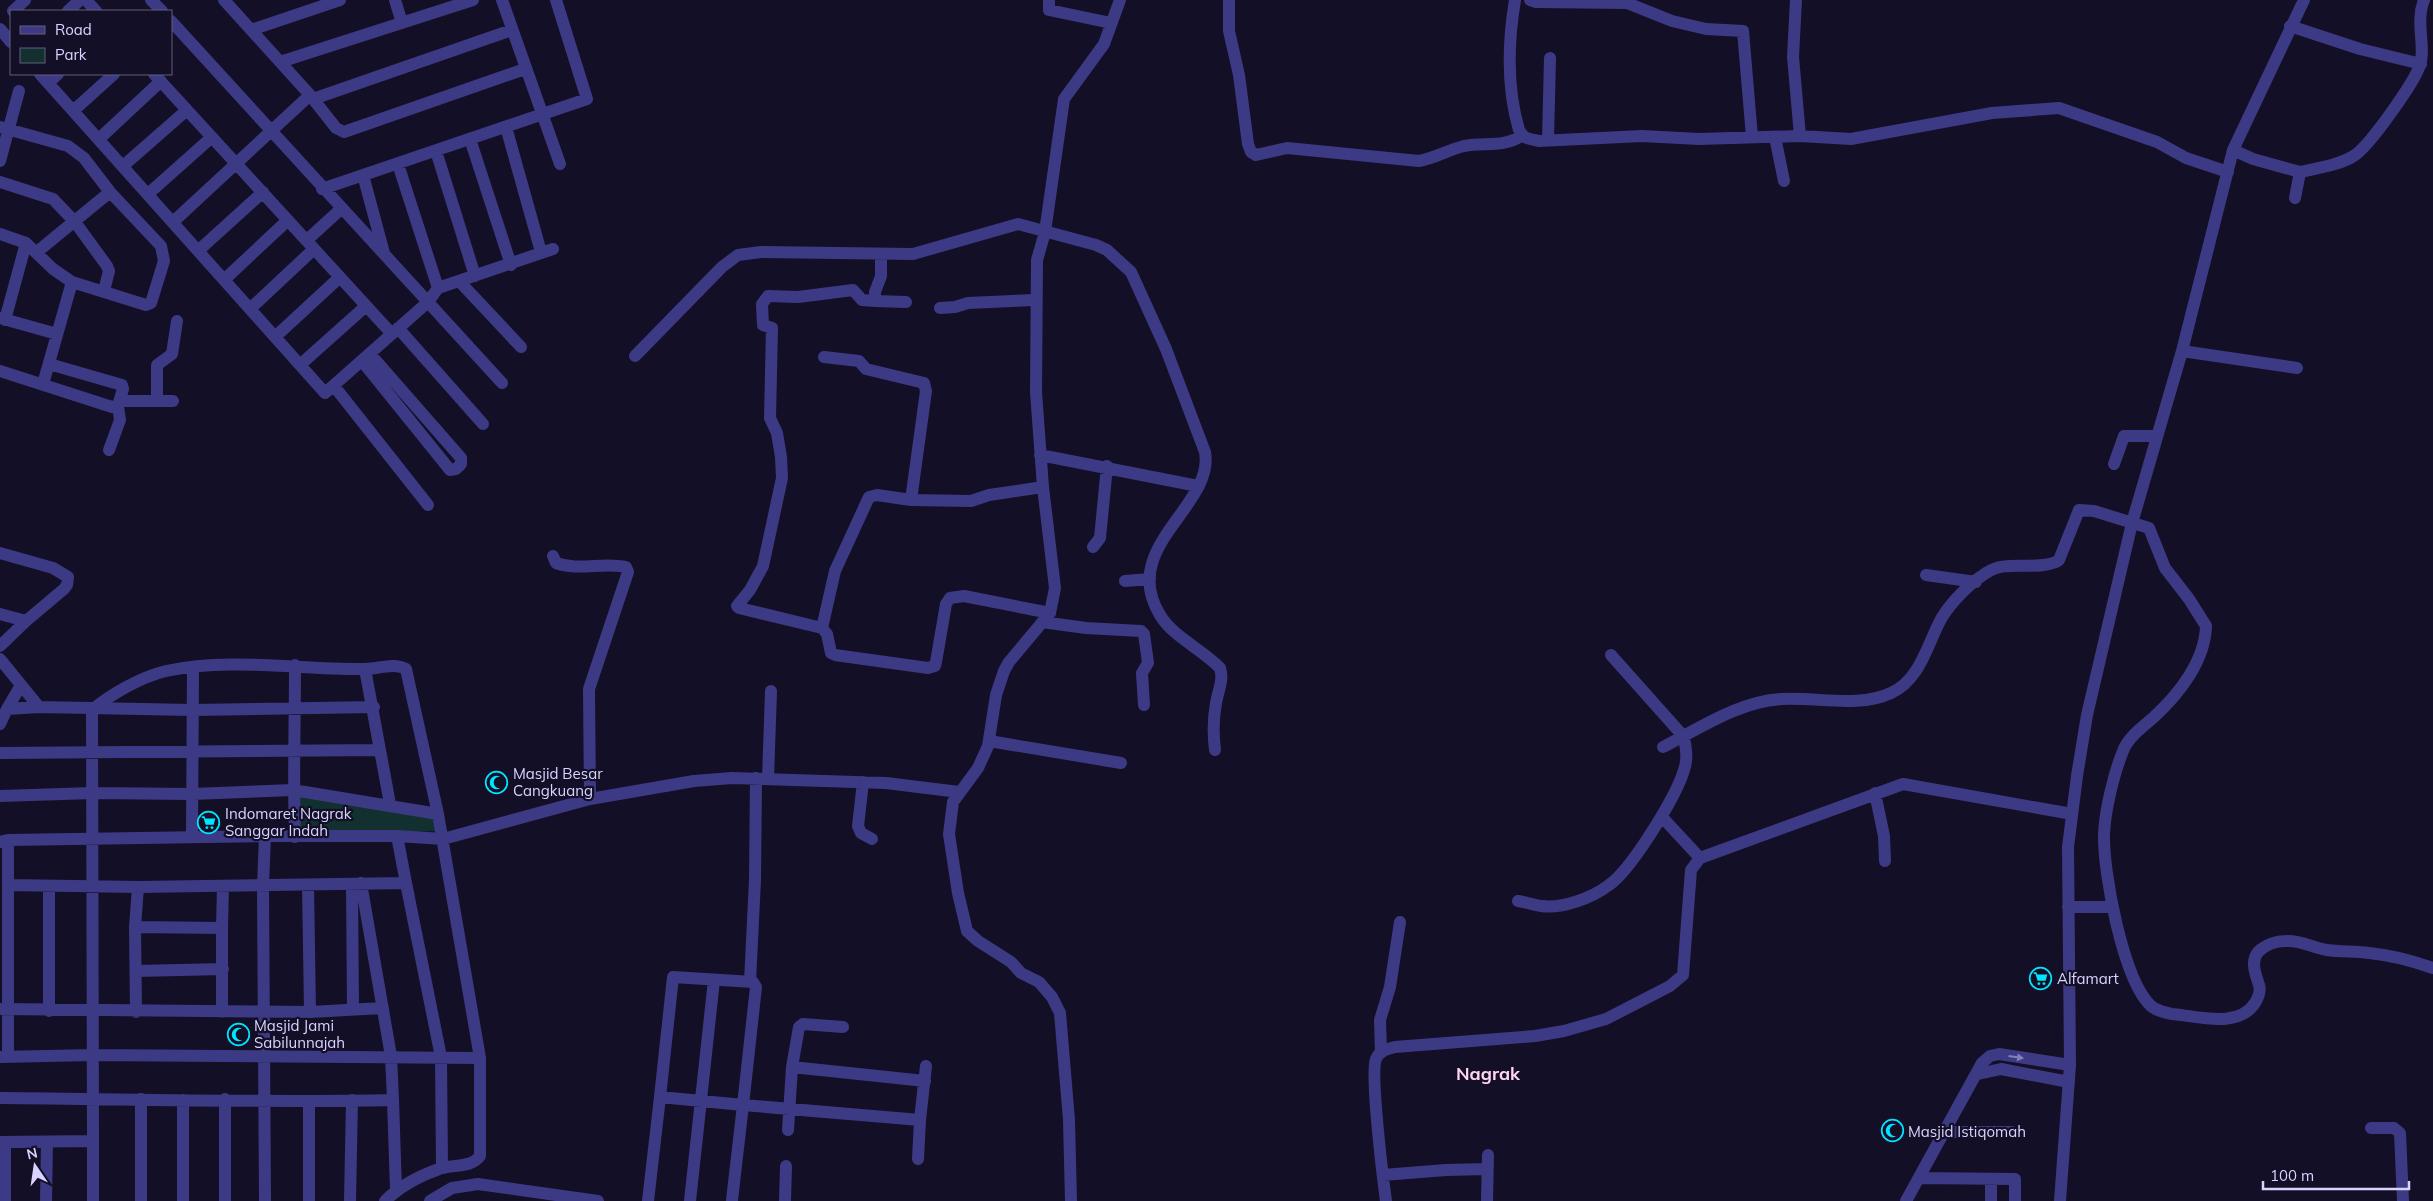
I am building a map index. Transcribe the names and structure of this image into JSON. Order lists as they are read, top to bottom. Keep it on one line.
{"districts":["Nagrak"],"places":{"mosque":["Masjid Besar Cangkuang","Masjid Jami Sabilunnajah","Masjid Istiqomah"],"supermarket":["Indomaret Nagrak Sanggar Indah","Alfamart"]},"legend":["Road","Park"],"scale_bar":"100 m","north":"top"}
